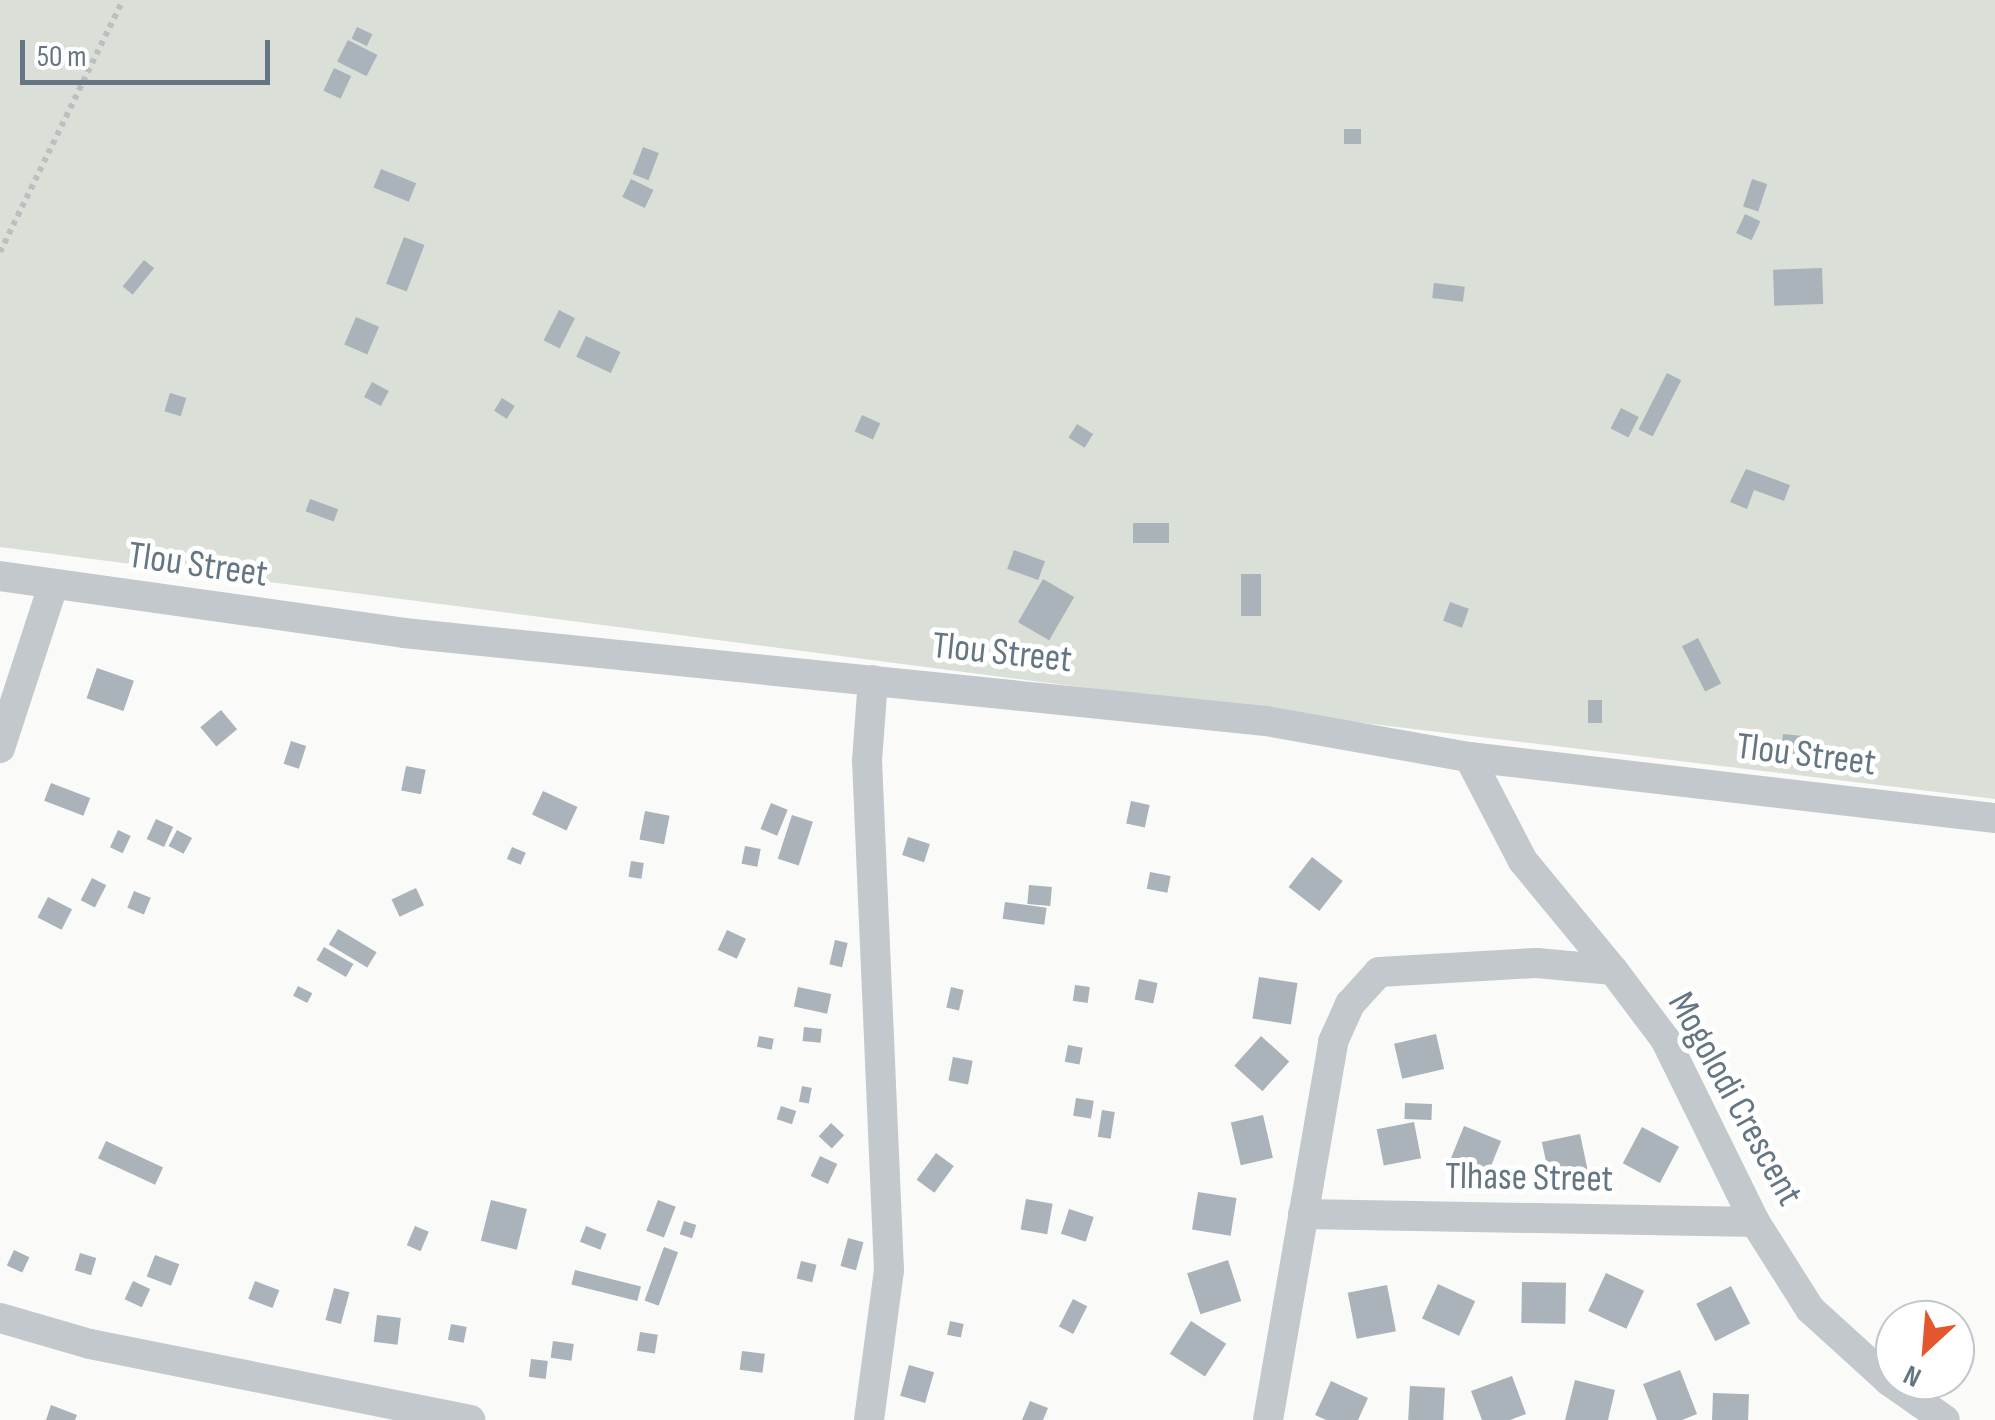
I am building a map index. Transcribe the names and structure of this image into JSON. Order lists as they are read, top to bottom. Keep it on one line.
{"streets":{"street":["Tlou Street","Mogolodi Crescent","Tlhase Street"]},"crossings":[["Tlou Street","Mogolodi Crescent"],["Mogolodi Crescent","Tlhase Street"]],"scale_bar":"50 m","north":"bottom left"}
